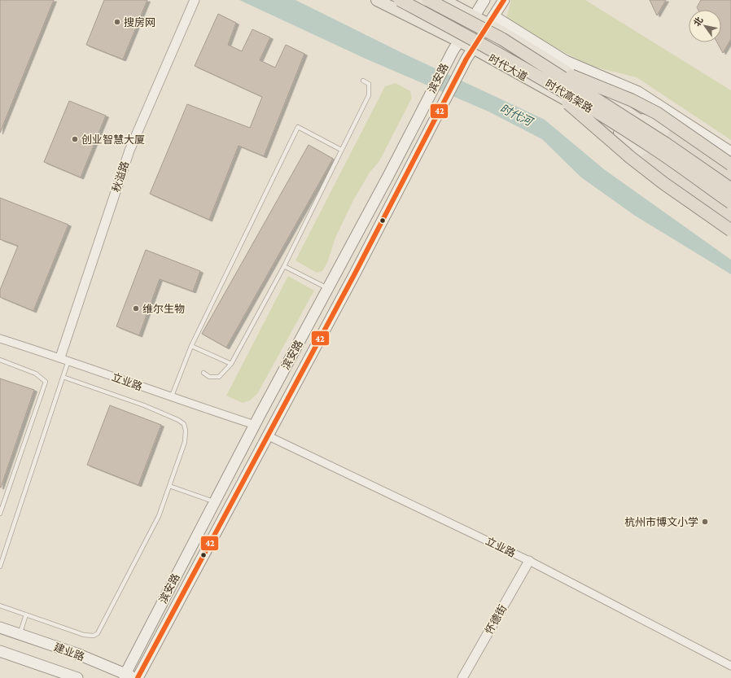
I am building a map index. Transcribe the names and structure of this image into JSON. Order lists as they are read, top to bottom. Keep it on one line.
{"streets":{"highway":["时代高架路"],"main road":["时代大道","滨安路","建业路"],"street":["秋溢路","立业路","怀德街"]},"crossings":[["时代大道","滨安路"],["滨安路","立业路"],["滨安路","建业路"],["秋溢路","立业路"],["立业路","怀德街"]],"water":["时代河"],"places":["搜房网","创业智慧大厦","维尔生物","杭州市博文小学"],"lines":["transit line 42"],"north":"top left"}
